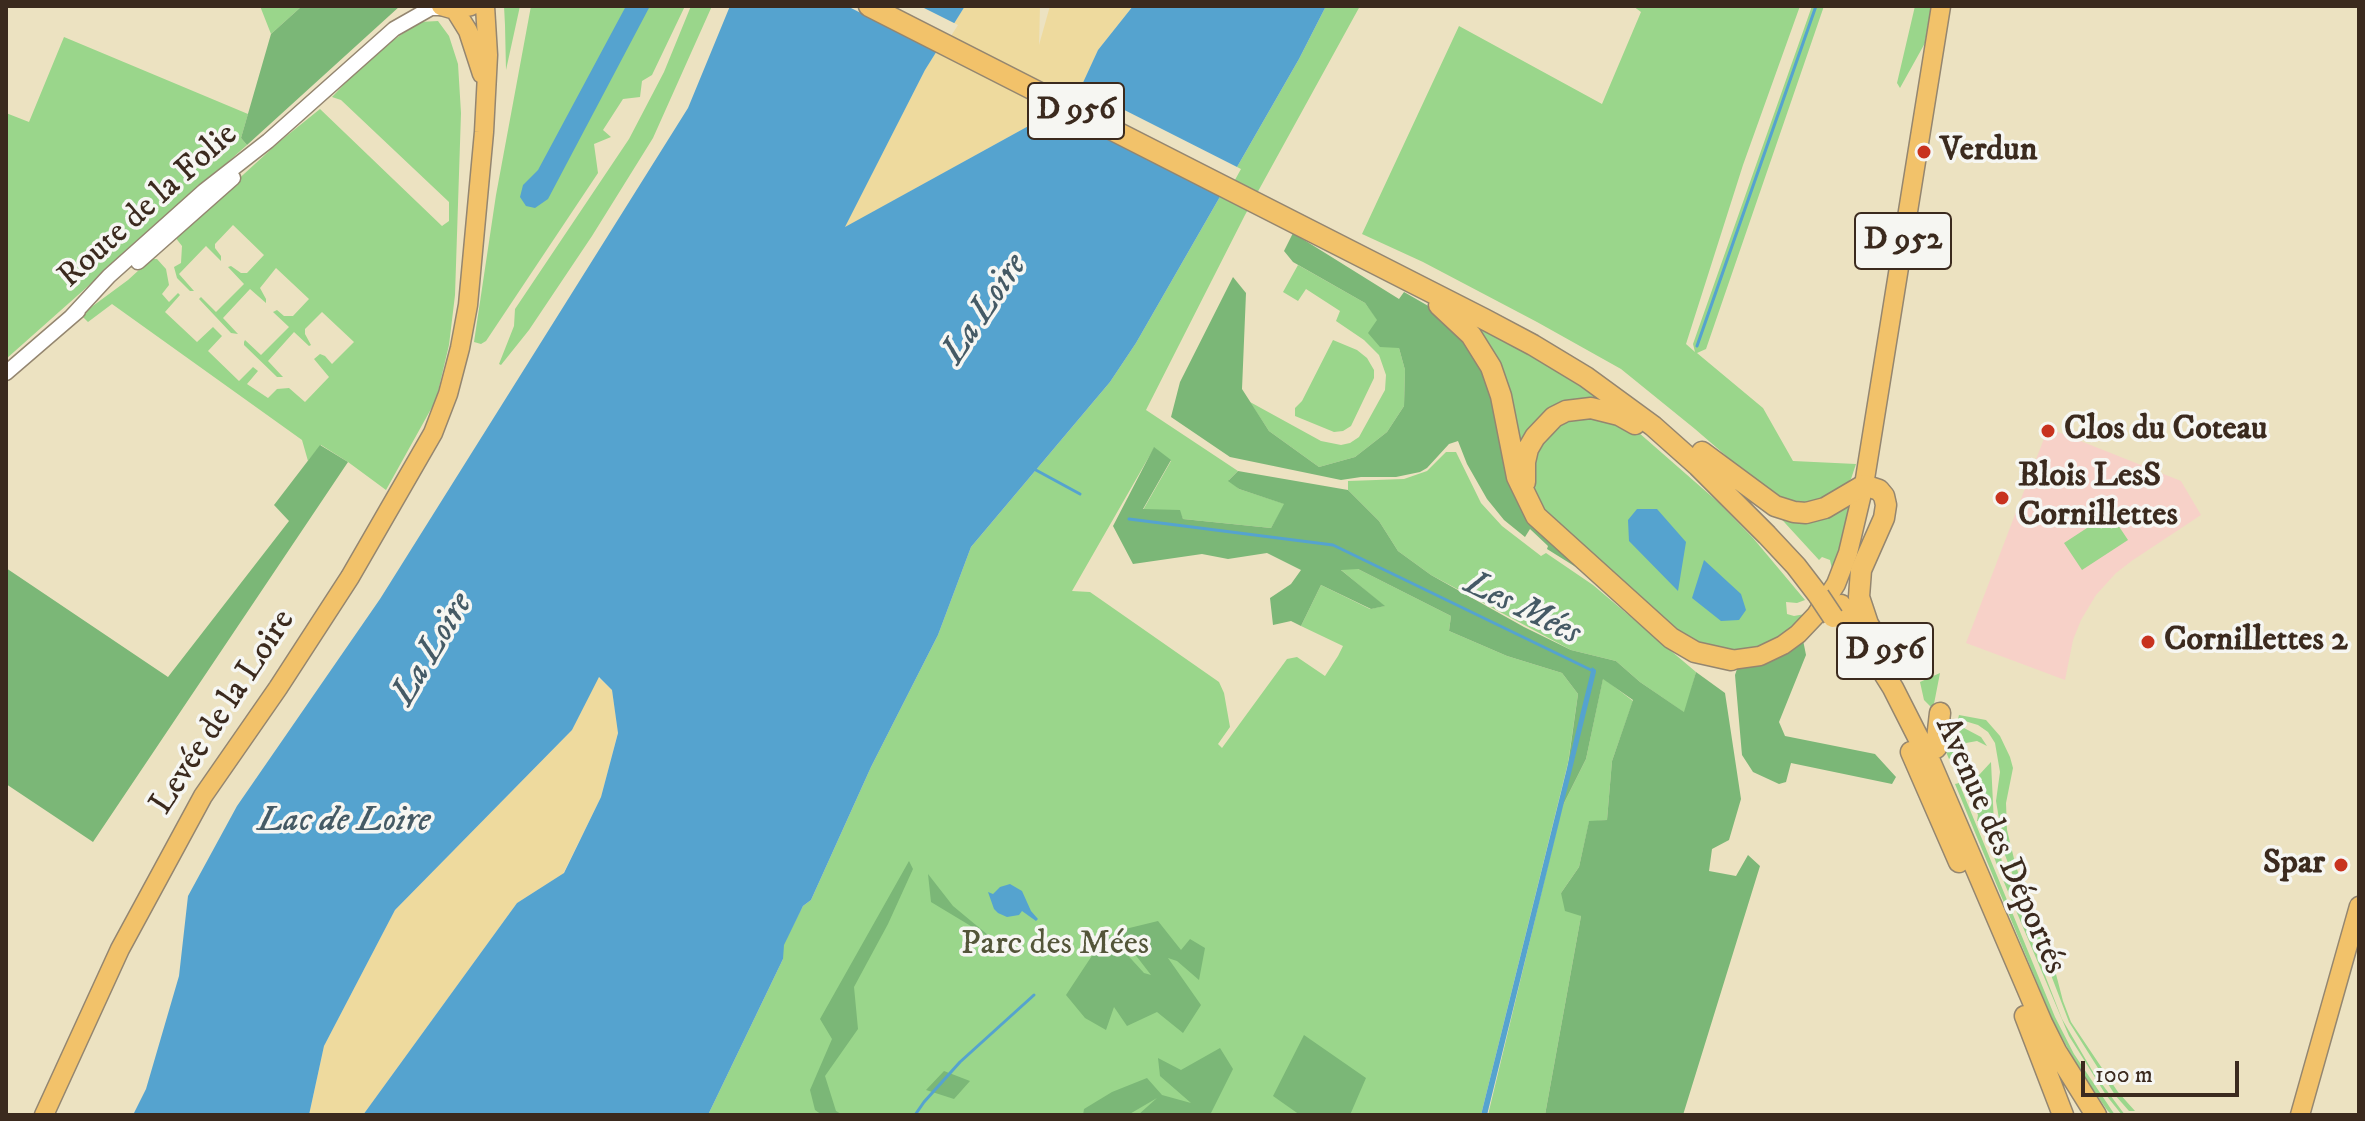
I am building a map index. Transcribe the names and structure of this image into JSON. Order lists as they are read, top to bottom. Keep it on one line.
{"streets":{"highway":["D 956","Avenue des Déportés"],"main road":["D 952","Levée de la Loire"],"street":["Route de la Folie"]},"crossings":[["D 956","D 952"],["D 956","Avenue des Déportés"]],"water":["La Loire","Les Mées","Lac de Loire"],"parks":["Parc des Mées"],"places":["Verdun","Clos du Coteau","Blois LesS Cornillettes","Cornillettes 2","Spar"],"scale_bar":"100 m"}
